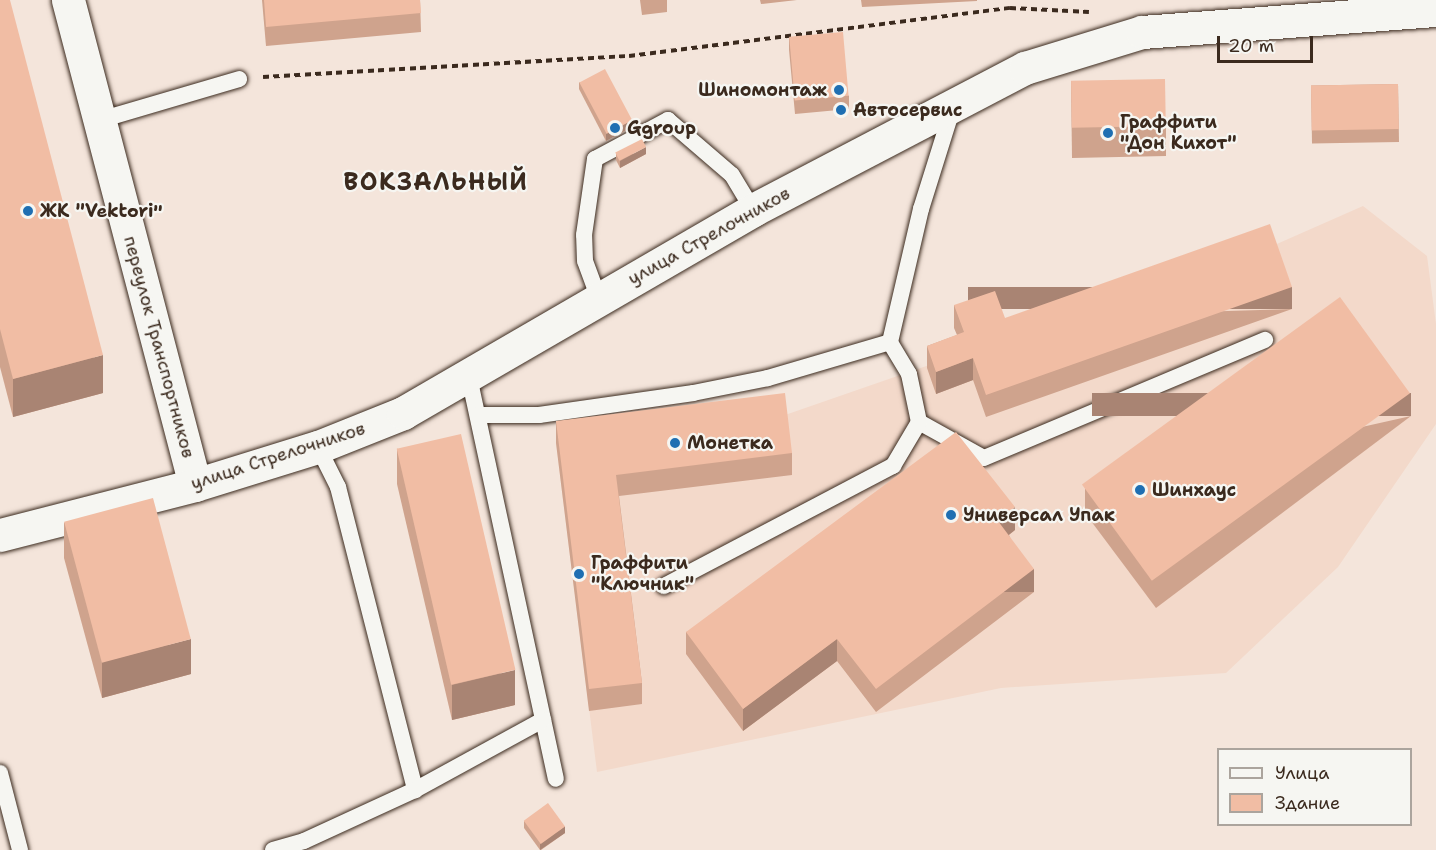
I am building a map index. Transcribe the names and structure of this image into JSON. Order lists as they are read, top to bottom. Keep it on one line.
{"streets":{"main road":["улица Стрелочников","переулок Транспортников"]},"crossings":[["улица Стрелочников","переулок Транспортников"]],"districts":["ВОКЗАЛЬНЫЙ"],"places":["Шиномонтаж","Автосервис","Ggroup","Граффити \"Дон Кихот\"","ЖК \"Vektori\"","Монетка","Шинхаус","Универсал Упак","Граффити \"Ключник\""],"legend":["Улица","Здание"],"scale_bar":"20 m"}
